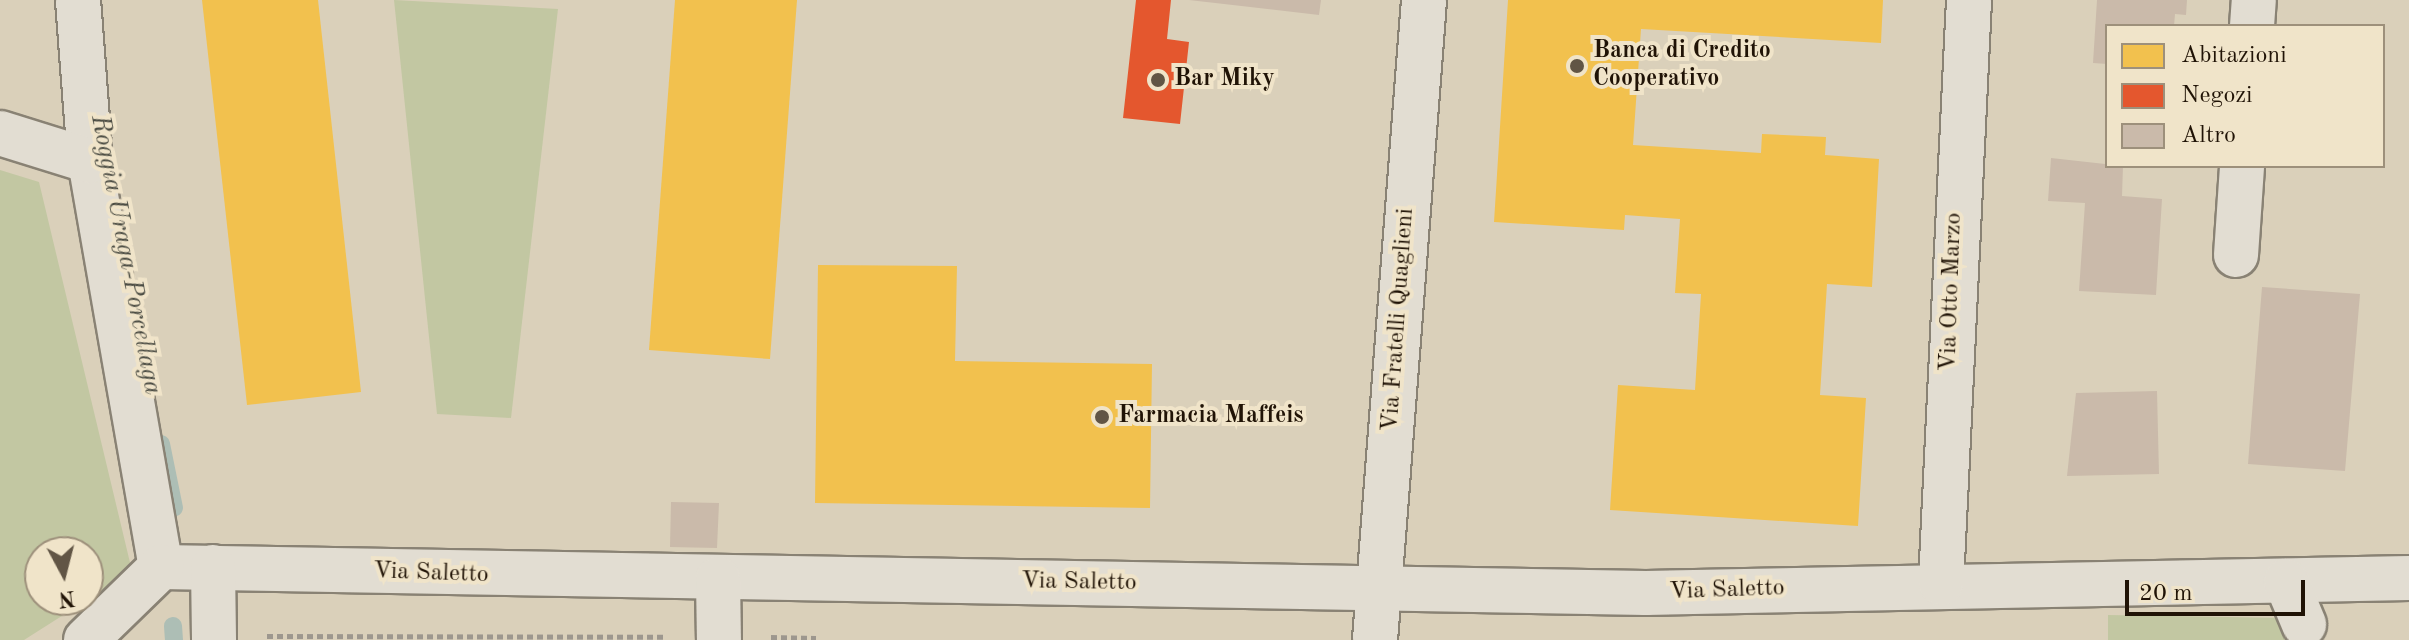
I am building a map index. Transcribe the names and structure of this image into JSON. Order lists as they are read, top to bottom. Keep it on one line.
{"streets":{"street":["Via Otto Marzo","Via Fratelli Quaglieni","Via Saletto"]},"crossings":[["Via Otto Marzo","Via Saletto"],["Via Fratelli Quaglieni","Via Saletto"]],"water":["Roggia Uraga-Porcellaga"],"places":["Banca di Credito Cooperativo","Bar Miky","Farmacia Maffeis"],"legend":["Abitazioni","Negozi","Altro"],"scale_bar":"20 m","north":"bottom"}
